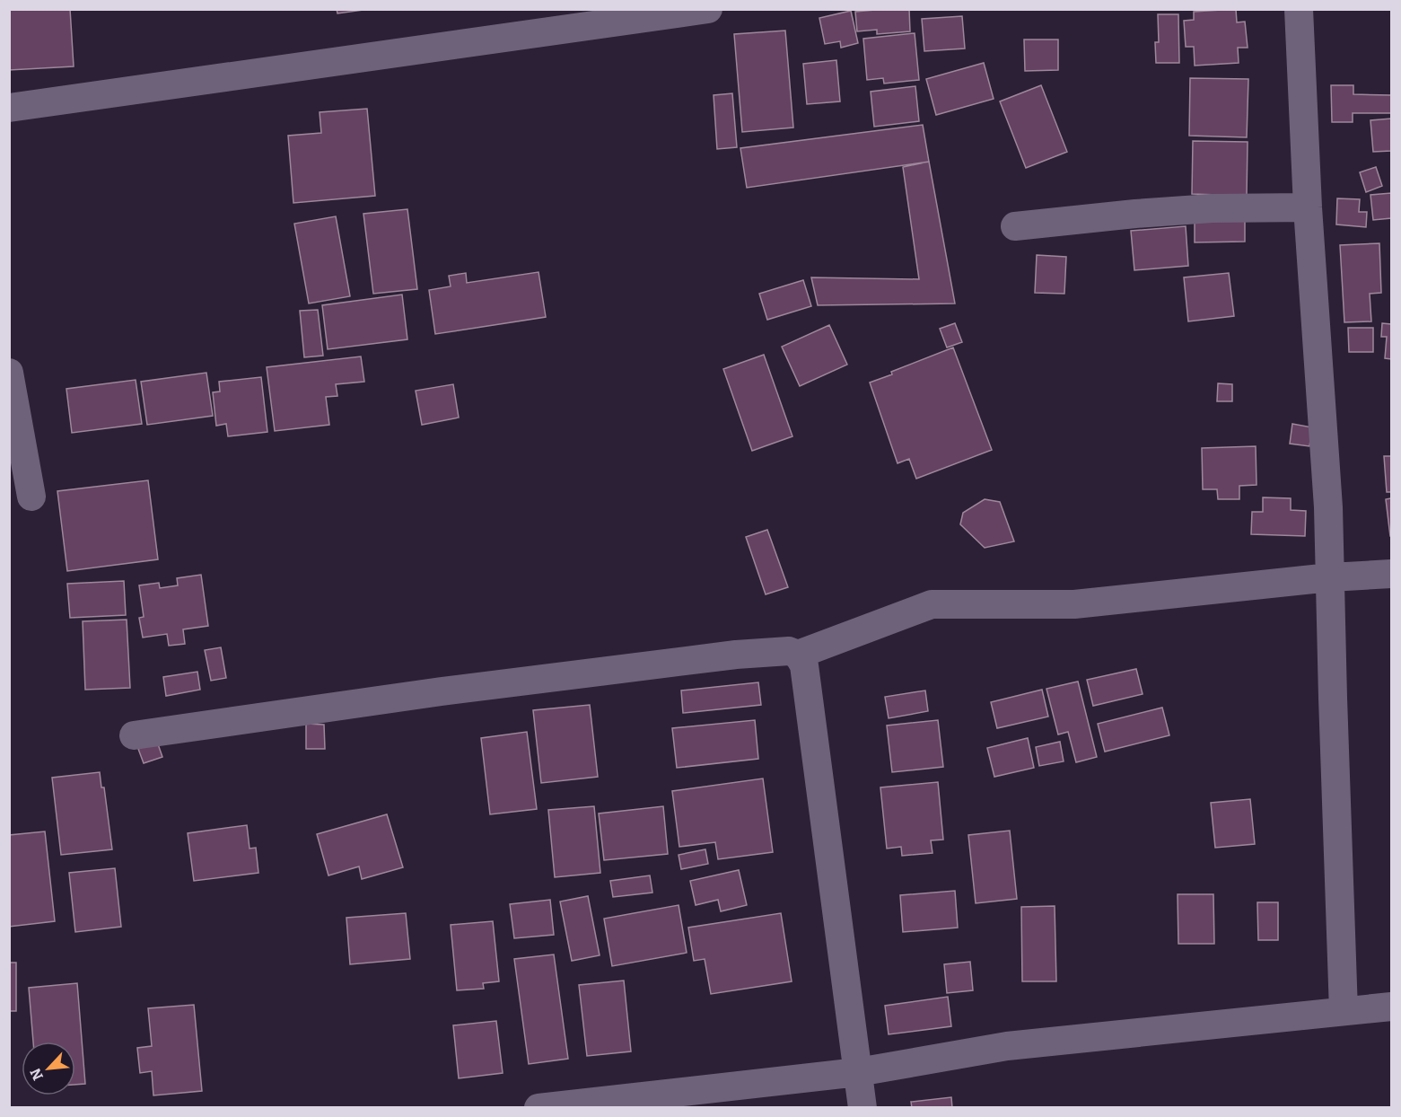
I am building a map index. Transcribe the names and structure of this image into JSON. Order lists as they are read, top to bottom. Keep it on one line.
{"north":"bottom left"}
